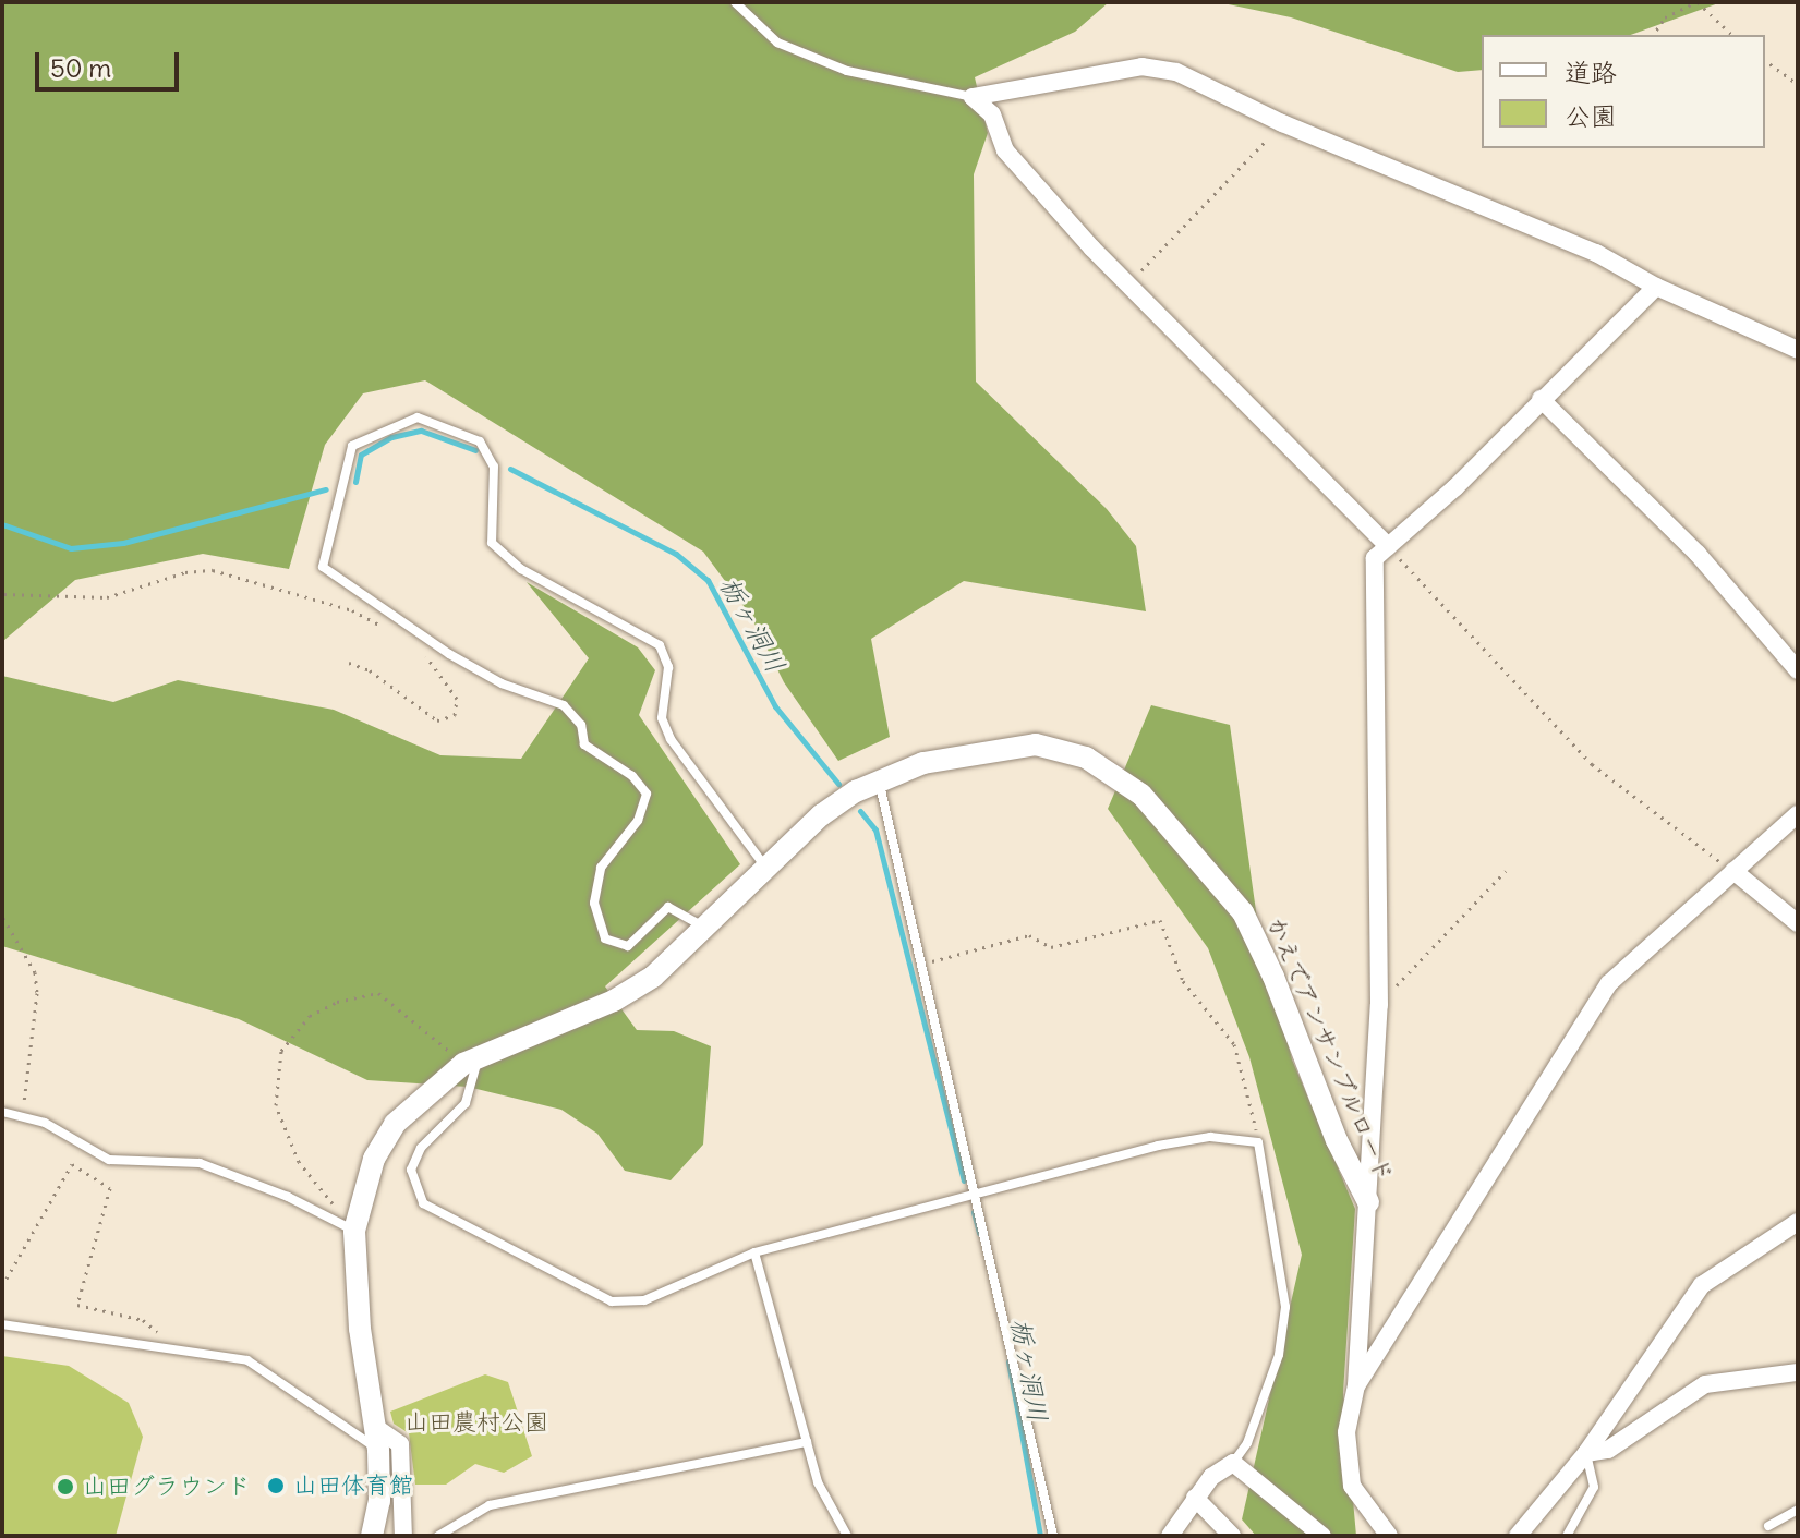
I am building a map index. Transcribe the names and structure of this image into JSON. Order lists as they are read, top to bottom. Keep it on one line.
{"streets":{"street":["かえでアンサンブルロード"]},"water":["栃ヶ洞川"],"parks":["山田農村公園"],"places":["山田体育館","山田グラウンド"],"legend":["道路","公園"],"scale_bar":"50 m"}
